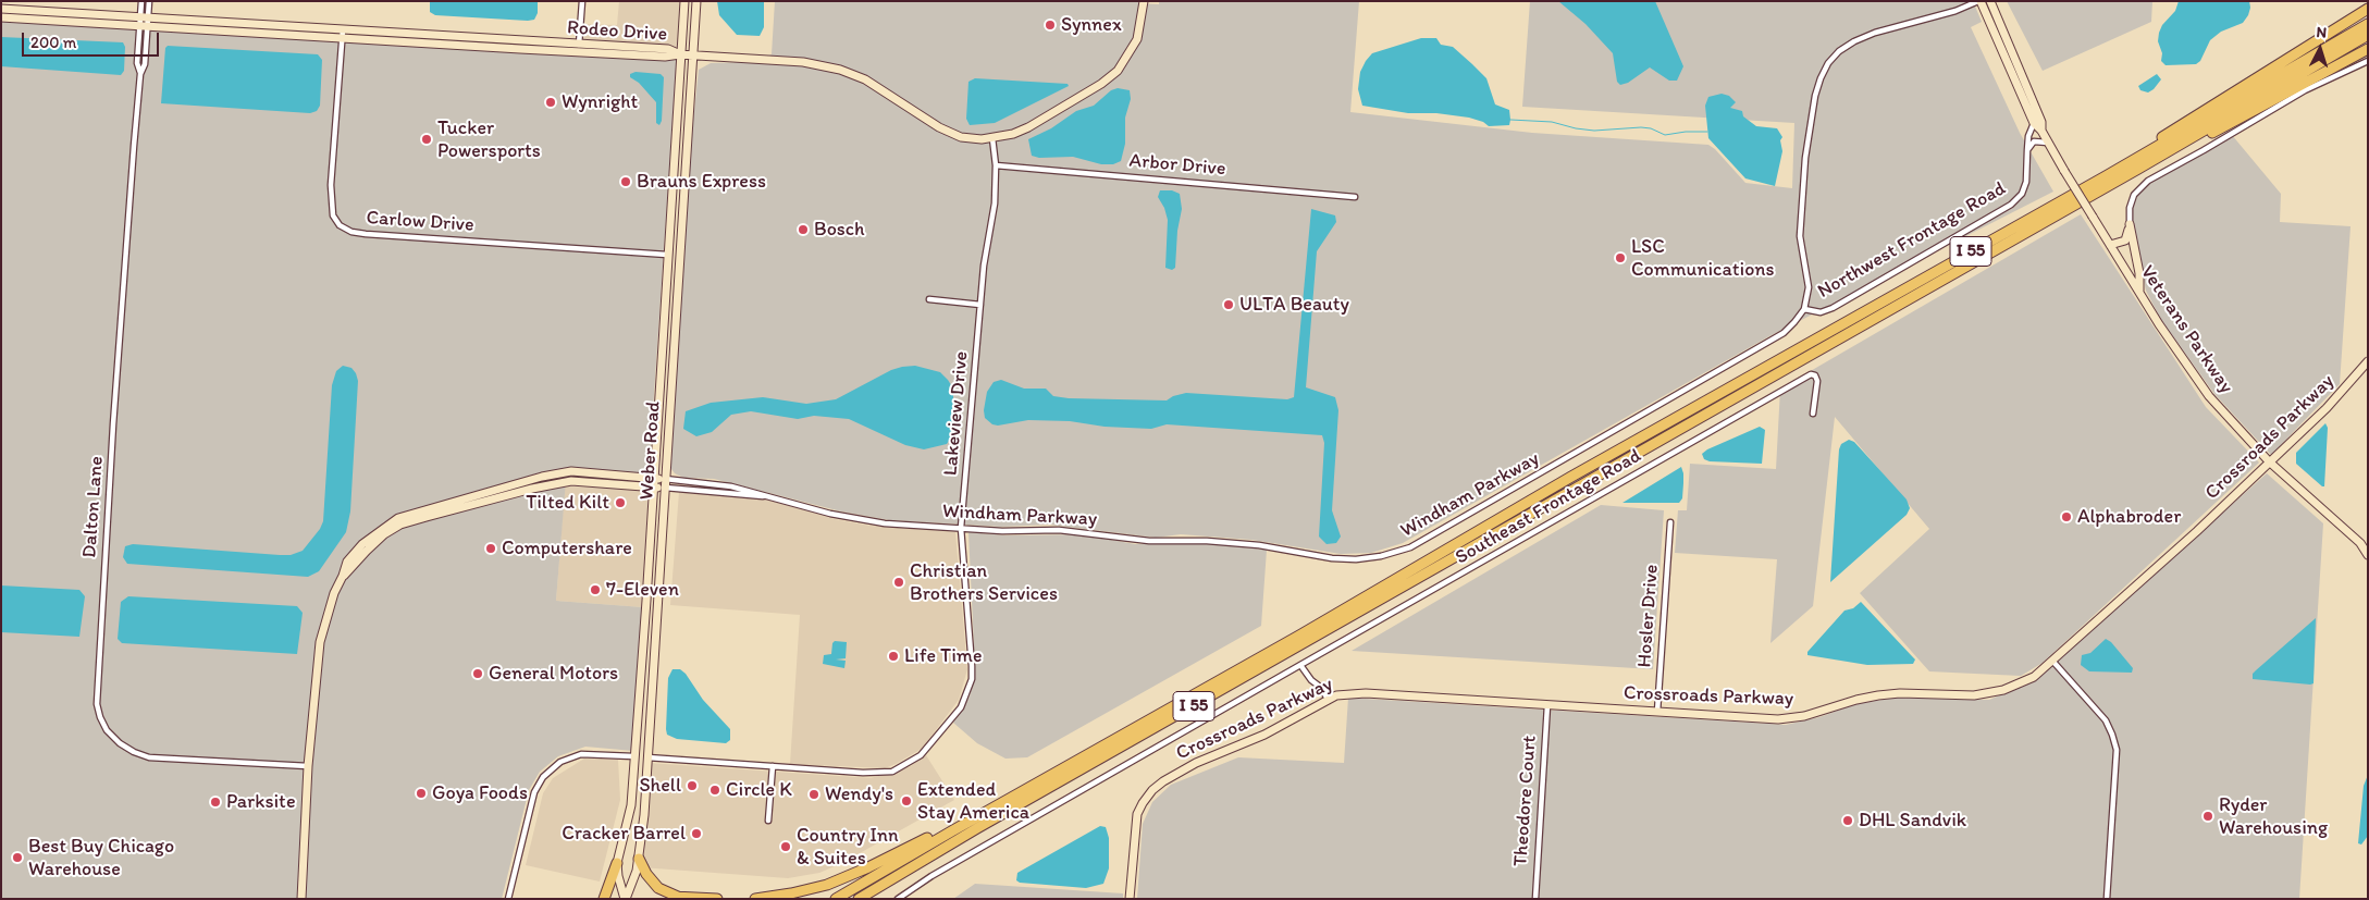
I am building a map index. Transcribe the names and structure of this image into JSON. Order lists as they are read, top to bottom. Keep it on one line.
{"streets":{"highway":["I 55"],"main road":["Rodeo Drive","Veterans Parkway","Crossroads Parkway","Weber Road"],"street":["Arbor Drive","Carlow Drive","Northwest Frontage Road","Lakeview Drive","Windham Parkway","Dalton Lane","Southeast Frontage Road","Hosler Drive","Theodore Court"]},"crossings":[["Rodeo Drive","Carlow Drive"],["Rodeo Drive","Lakeview Drive"],["Rodeo Drive","Weber Road"],["Rodeo Drive","Dalton Lane"],["Arbor Drive","Lakeview Drive"],["Carlow Drive","Weber Road"],["Northwest Frontage Road","Veterans Parkway"],["Northwest Frontage Road","Windham Parkway"],["Veterans Parkway","Crossroads Parkway"],["Lakeview Drive","Weber Road"],["Lakeview Drive","Windham Parkway"],["Crossroads Parkway","Hosler Drive"],["Crossroads Parkway","Theodore Court"],["Weber Road","Windham Parkway"]],"places":["Synnex","Wynright","Tucker Powersports","Brauns Express","Bosch","LSC Communications","ULTA Beauty","Tilted Kilt","Alphabroder","Computershare","Christian Brothers Services","7-Eleven","Life Time","General Motors","Shell","Circle K","Goya Foods","Wendy's","Extended Stay America","Parksite","Ryder Warehousing","DHL Sandvik","Cracker Barrel","Country Inn & Suites","Best Buy Chicago Warehouse"],"scale_bar":"200 m","north":"top"}
